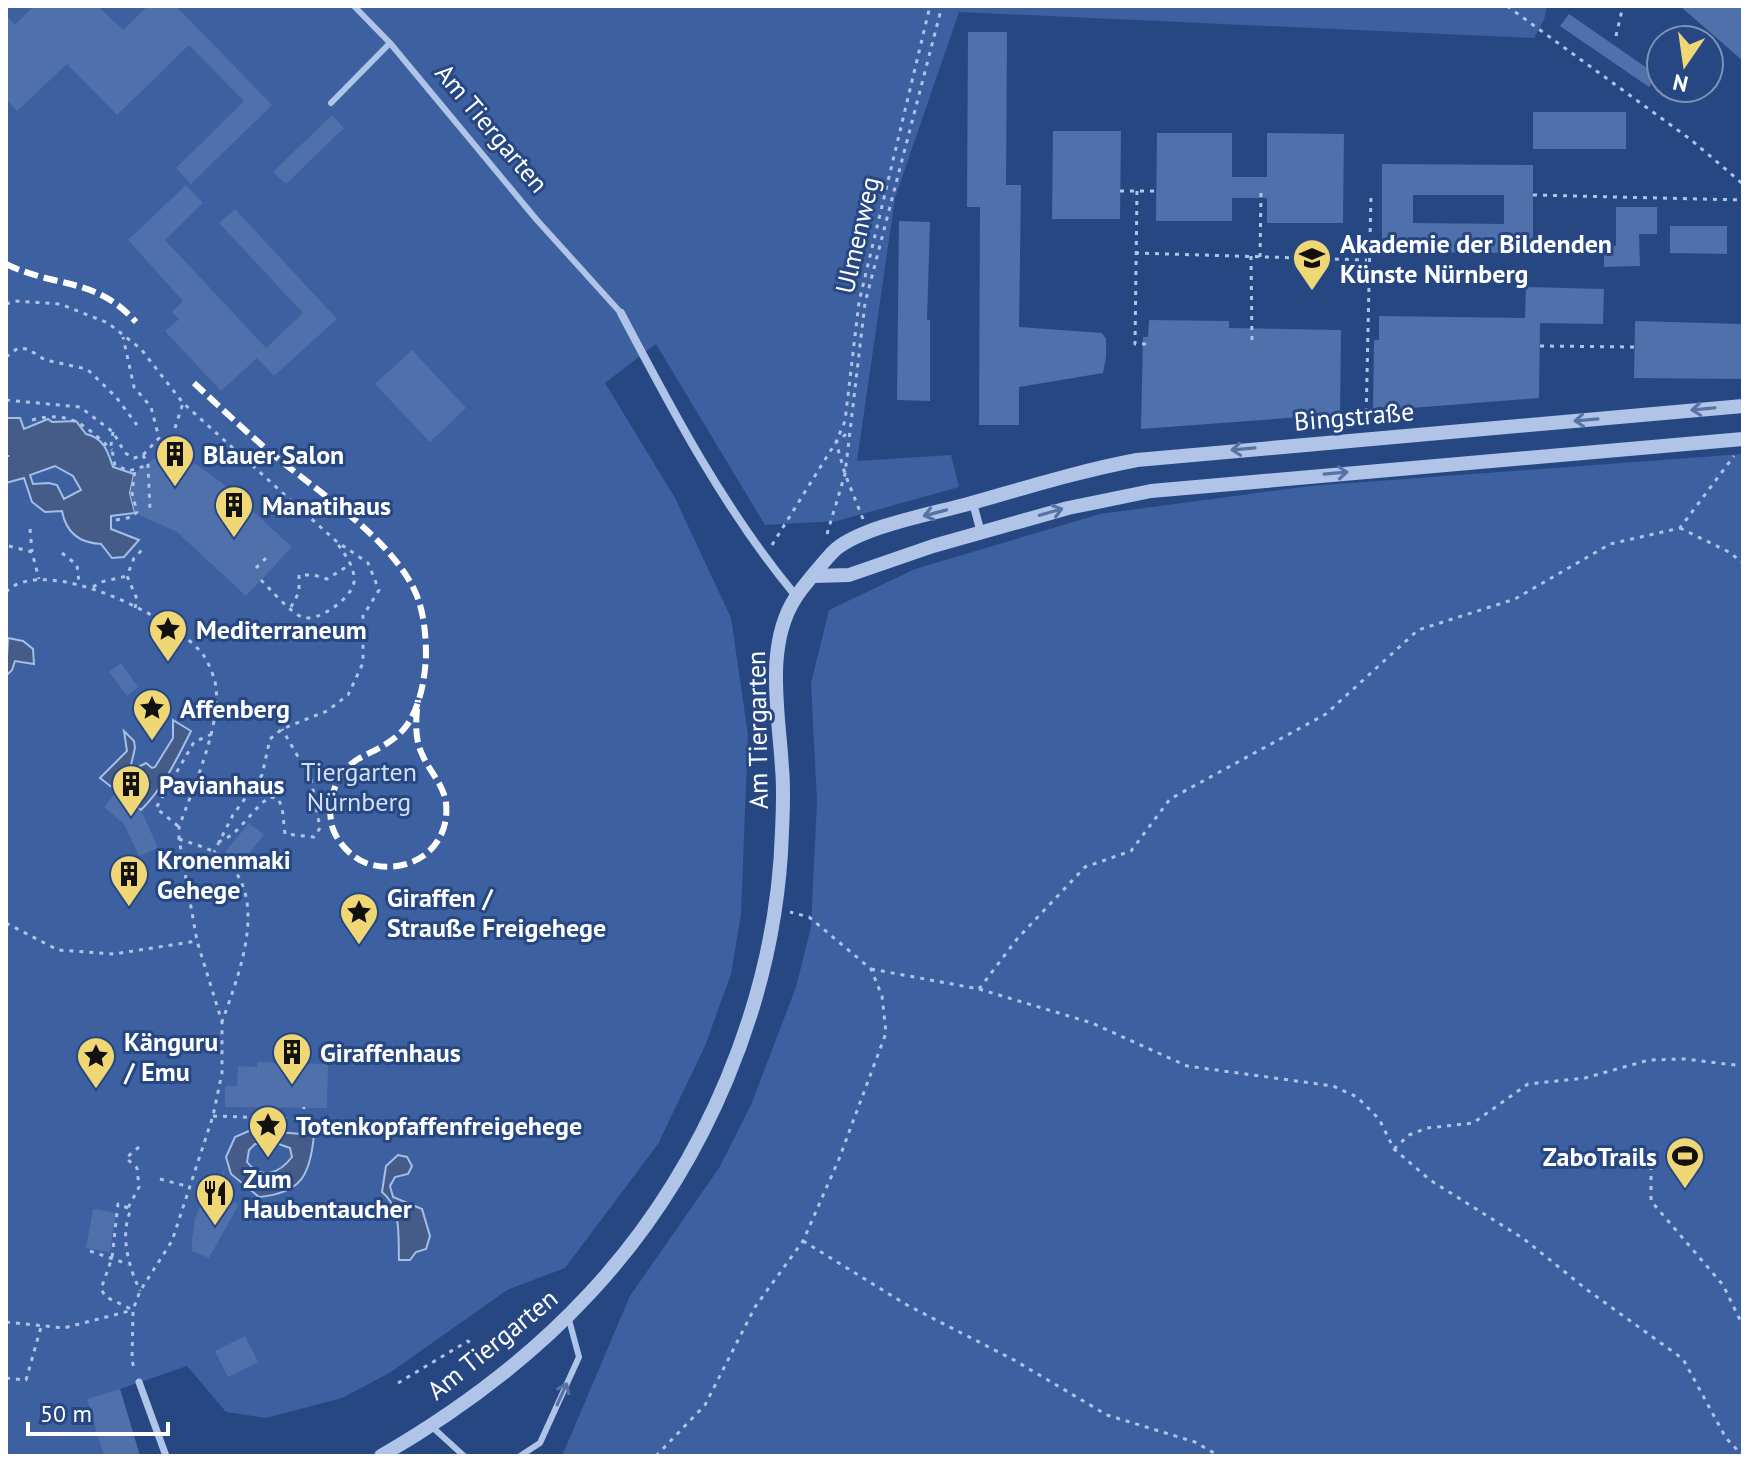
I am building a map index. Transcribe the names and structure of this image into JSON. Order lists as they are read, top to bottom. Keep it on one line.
{"streets":{"street":["Am Tiergarten","Bingstraße"],"path":["Ulmenweg"]},"crossings":[["Am Tiergarten","Bingstraße"],["Ulmenweg","Bingstraße"]],"parks":["Tiergarten Nürnberg"],"places":{"school or university":["Akademie der Bildenden Künste Nürnberg"],"building":["Blauer Salon","Manatihaus","Pavianhaus","Kronenmaki Gehege","Giraffenhaus"],"place":["Mediterraneum","Affenberg","Giraffen / Strauße Freigehege","Känguru / Emu","Totenkopfaffenfreigehege"],"sports":["ZaboTrails"],"restaurant":["Zum Haubentaucher"]},"scale_bar":"50 m","north":"bottom"}
